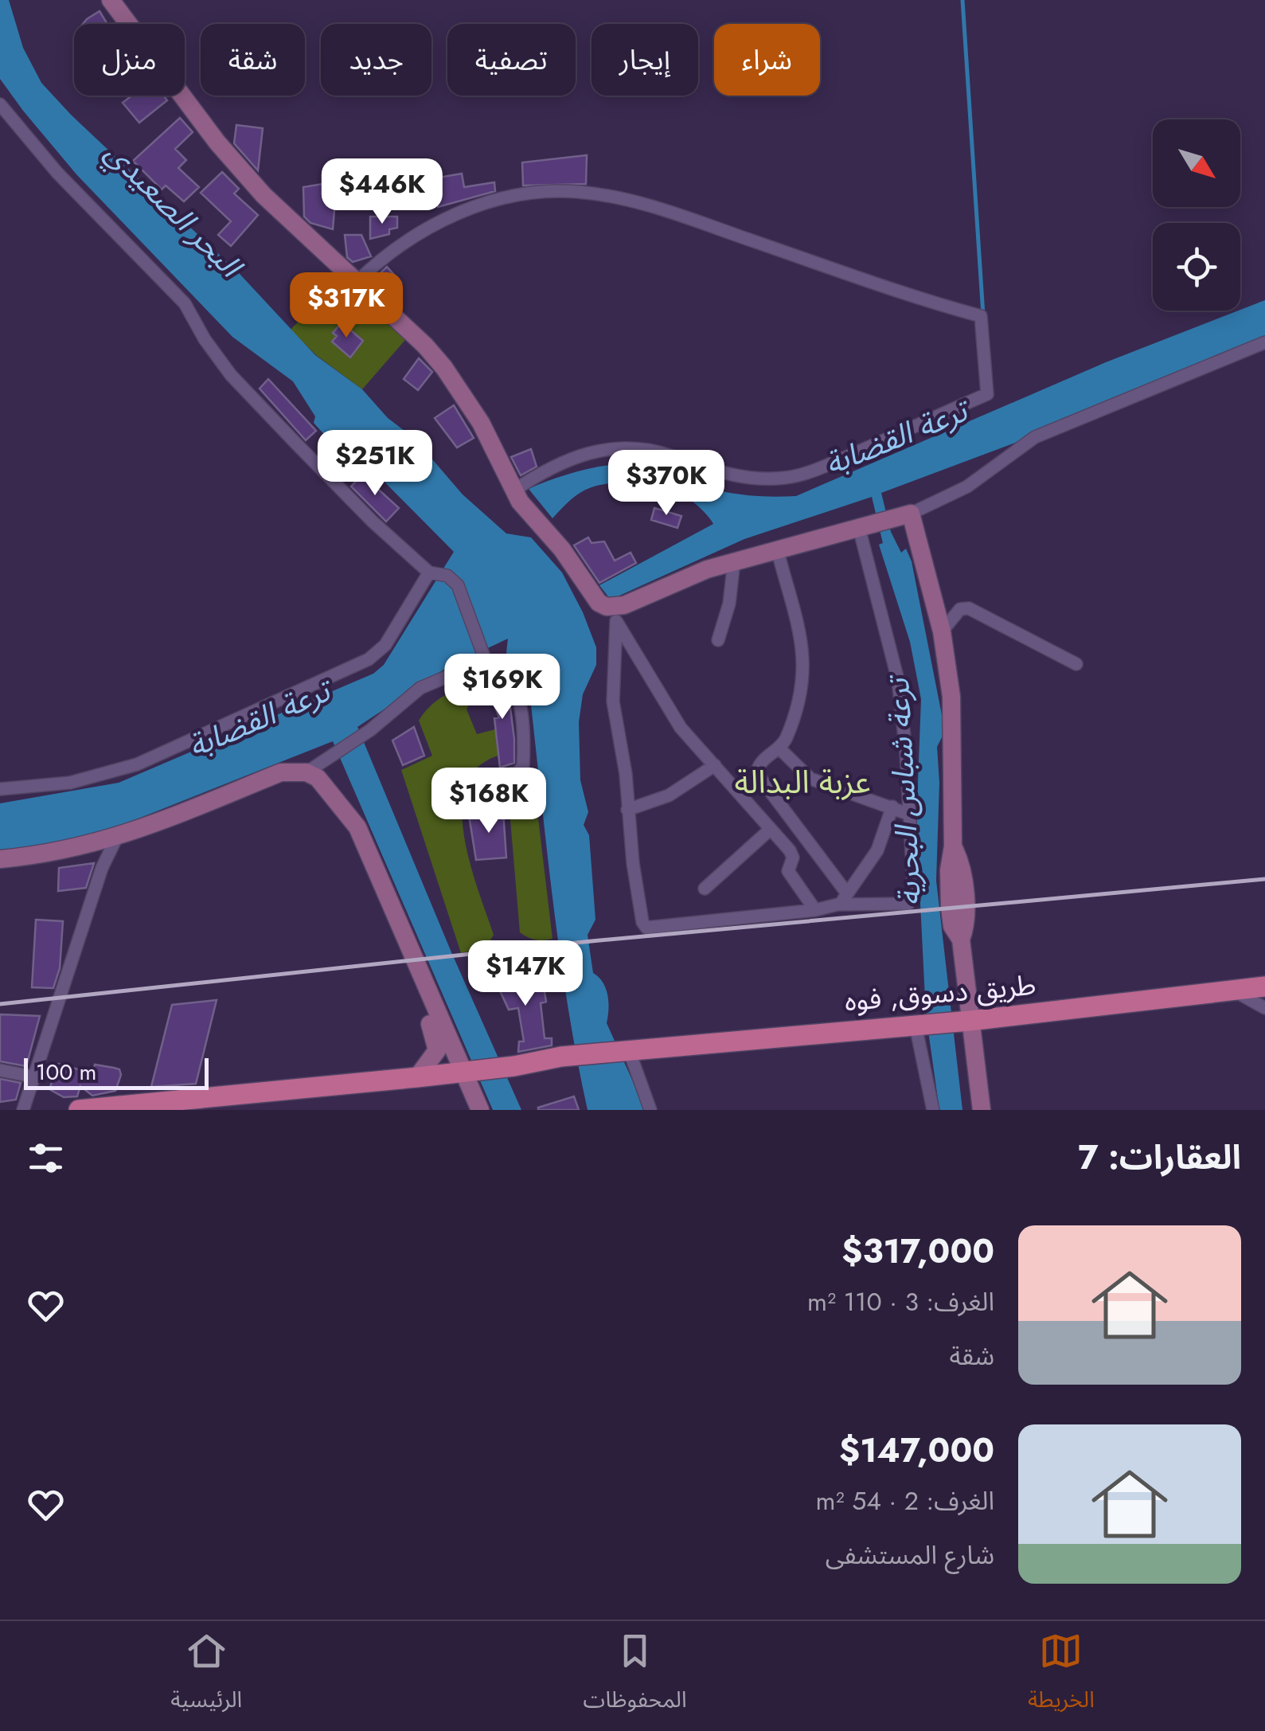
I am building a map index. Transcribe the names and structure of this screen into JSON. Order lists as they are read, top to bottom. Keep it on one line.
{"streets":{"main road":["طريق دسوق, فوه"]},"districts":["عزبة البدالة"],"water":["البحر الصعيدي","ترعة القضابة","ترعة شباس البحرية"],"scale_bar":"100 m","north":"bottom right","page":{"chip":["شراء","إيجار","تصفية","جديد","شقة","منزل"],"price":["$446K","$317K","$251K","$370K","$169K","$168K","$147K"],"scale":"100 m","heading":"العقارات: 7","list":[{"name":"$317,000","note":"الغرف: 3 · 110 m² · شقة"},{"name":"$147,000","note":"الغرف: 2 · 54 m² · شارع المستشفى"}],"tabs":["الخريطة","المحفوظات","الرئيسية"]}}
